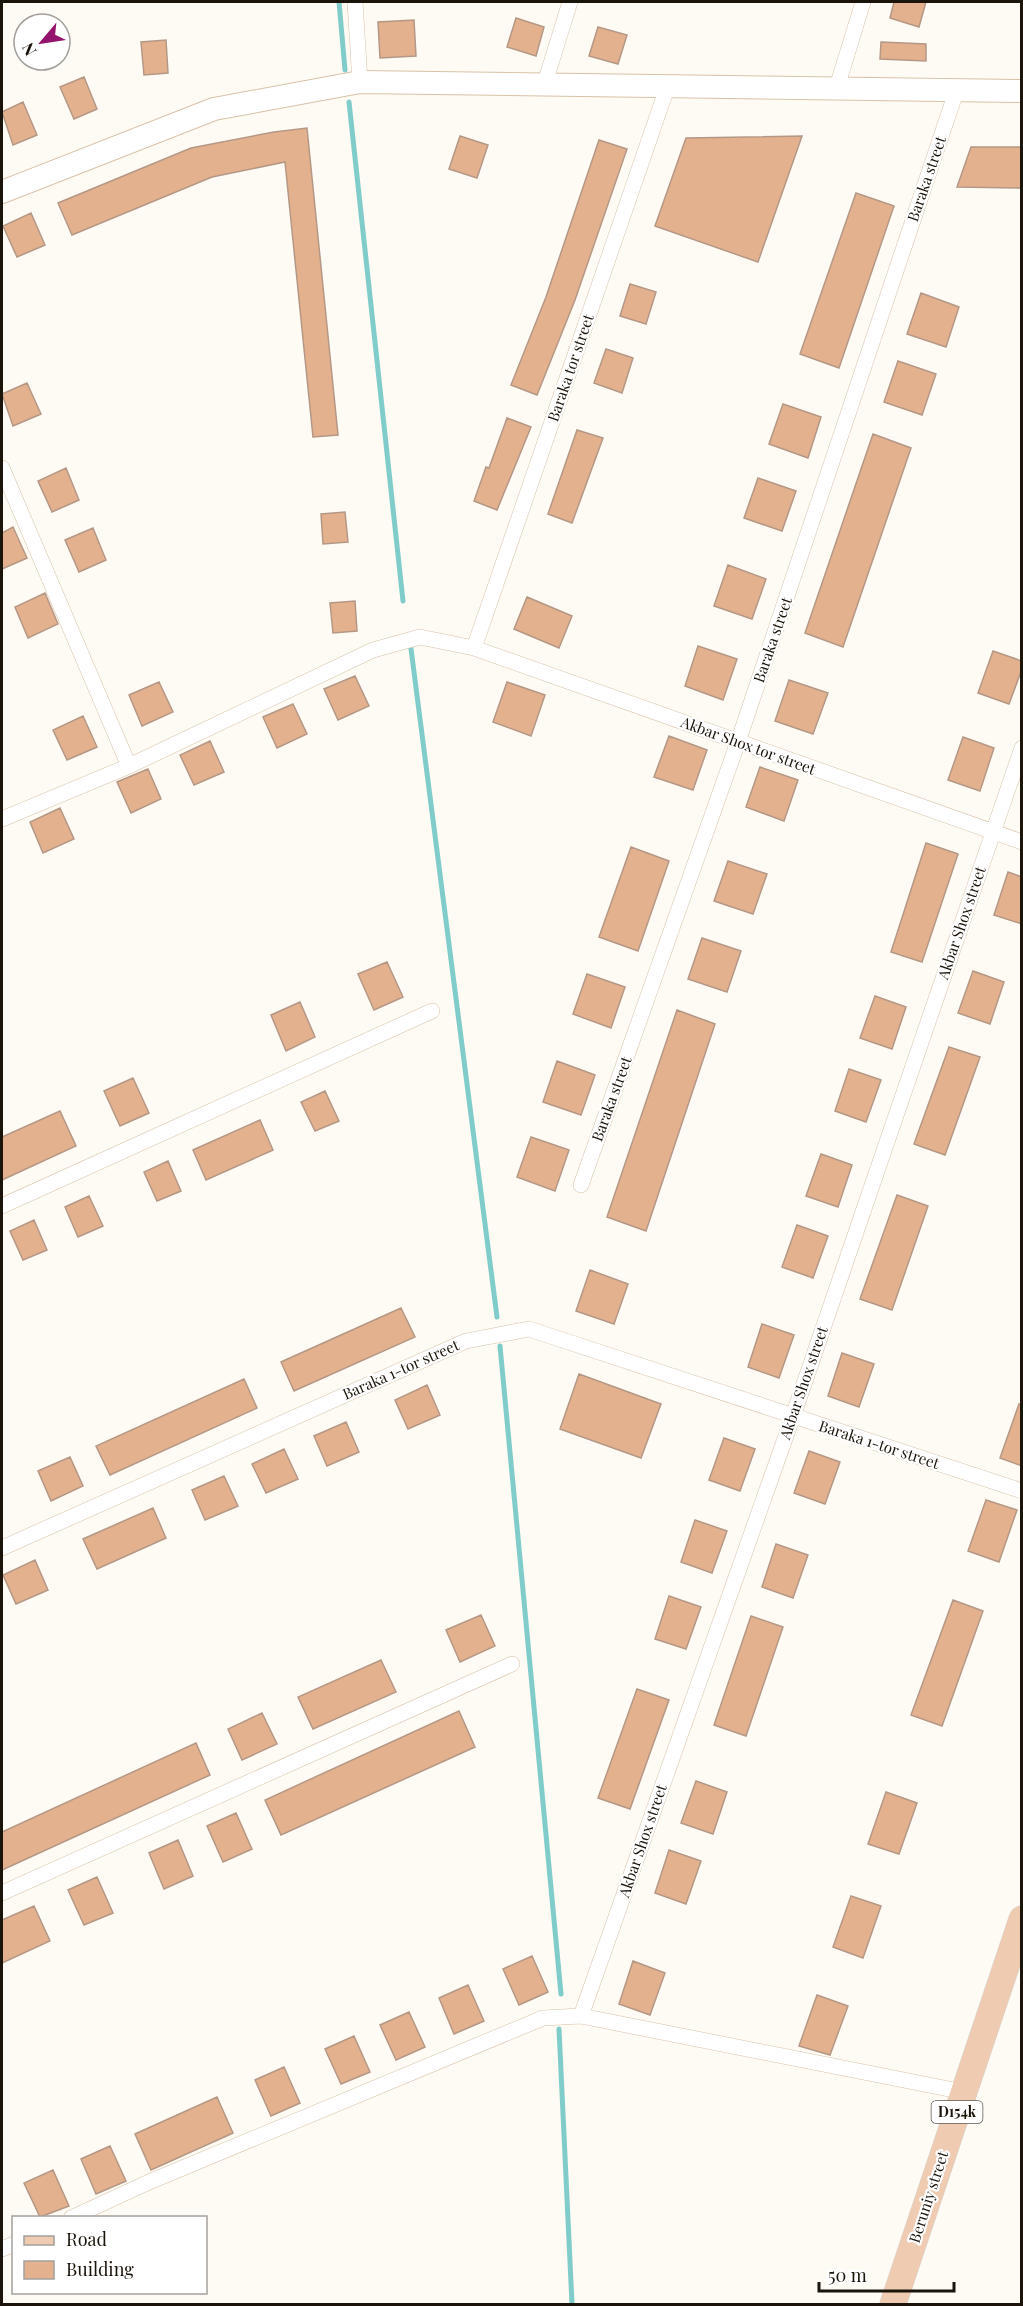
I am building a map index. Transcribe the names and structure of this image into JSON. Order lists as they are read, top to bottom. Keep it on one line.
{"streets":{"main road":["D154k","Beruniy street"],"street":["Baraka street","Baraka tor street","Akbar Shox tor street","Akbar Shox street","Baraka 1-tor street"]},"crossings":[["Baraka street","Akbar Shox tor street"],["Baraka tor street","Akbar Shox tor street"],["Akbar Shox tor street","Akbar Shox street"],["Akbar Shox street","Baraka 1-tor street"]],"legend":["Road","Building"],"scale_bar":"50 m","north":"bottom left"}
